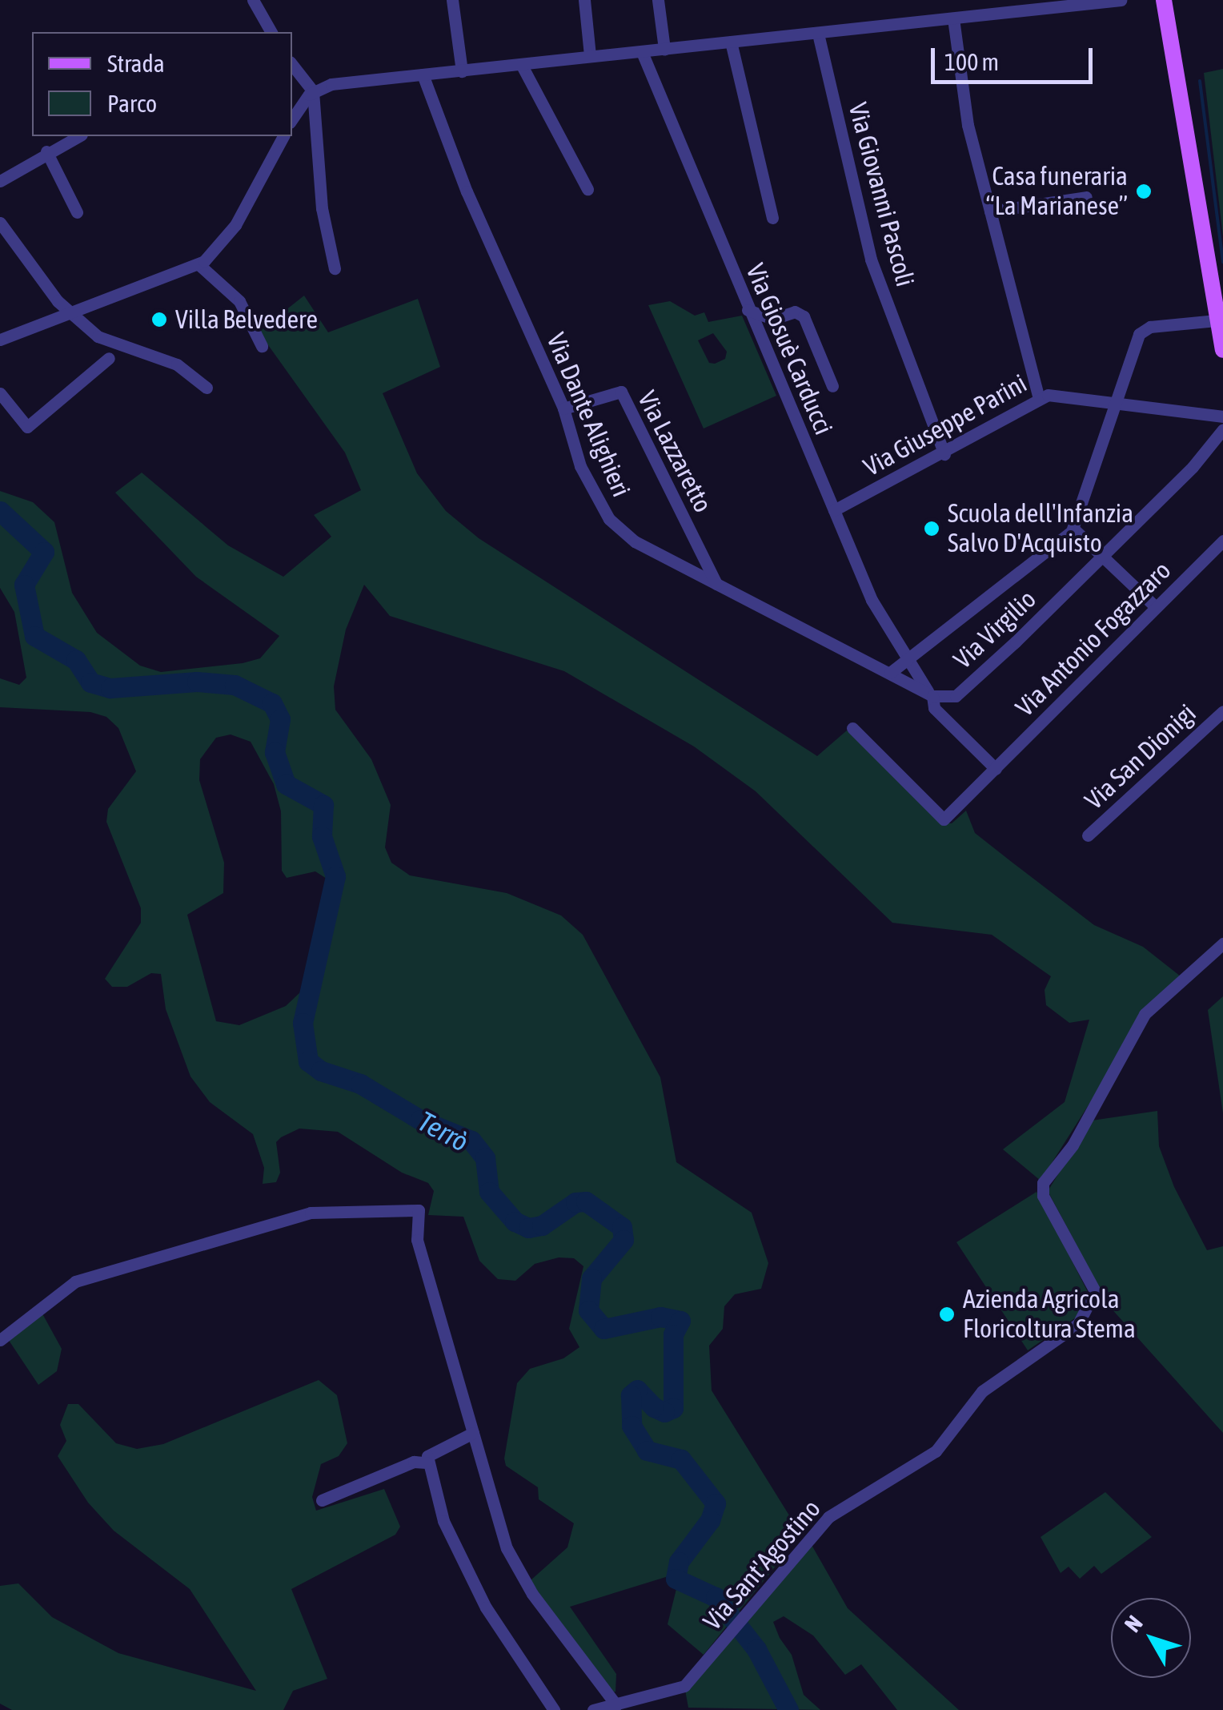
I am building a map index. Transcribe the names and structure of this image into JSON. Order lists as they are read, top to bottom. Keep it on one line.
{"streets":{"street":["Via Giovanni Pascoli","Via Giosuè Carducci","Via Dante Alighieri","Via Giuseppe Parini","Via Lazzaretto","Via Virgilio","Via Antonio Fogazzaro","Via San Dionigi","Via Sant'Agostino"]},"crossings":[["Via Giovanni Pascoli","Via Giuseppe Parini"],["Via Giosuè Carducci","Via Dante Alighieri"],["Via Giosuè Carducci","Via Giuseppe Parini"],["Via Giosuè Carducci","Via Virgilio"],["Via Dante Alighieri","Via Lazzaretto"],["Via Dante Alighieri","Via Virgilio"]],"water":["Terrò"],"places":["Casa funeraria “La Marianese”","Villa Belvedere","Scuola dell'Infanzia Salvo D'Acquisto","Azienda Agricola Floricoltura Stema"],"legend":["Strada","Parco"],"scale_bar":"100 m","north":"top left"}
